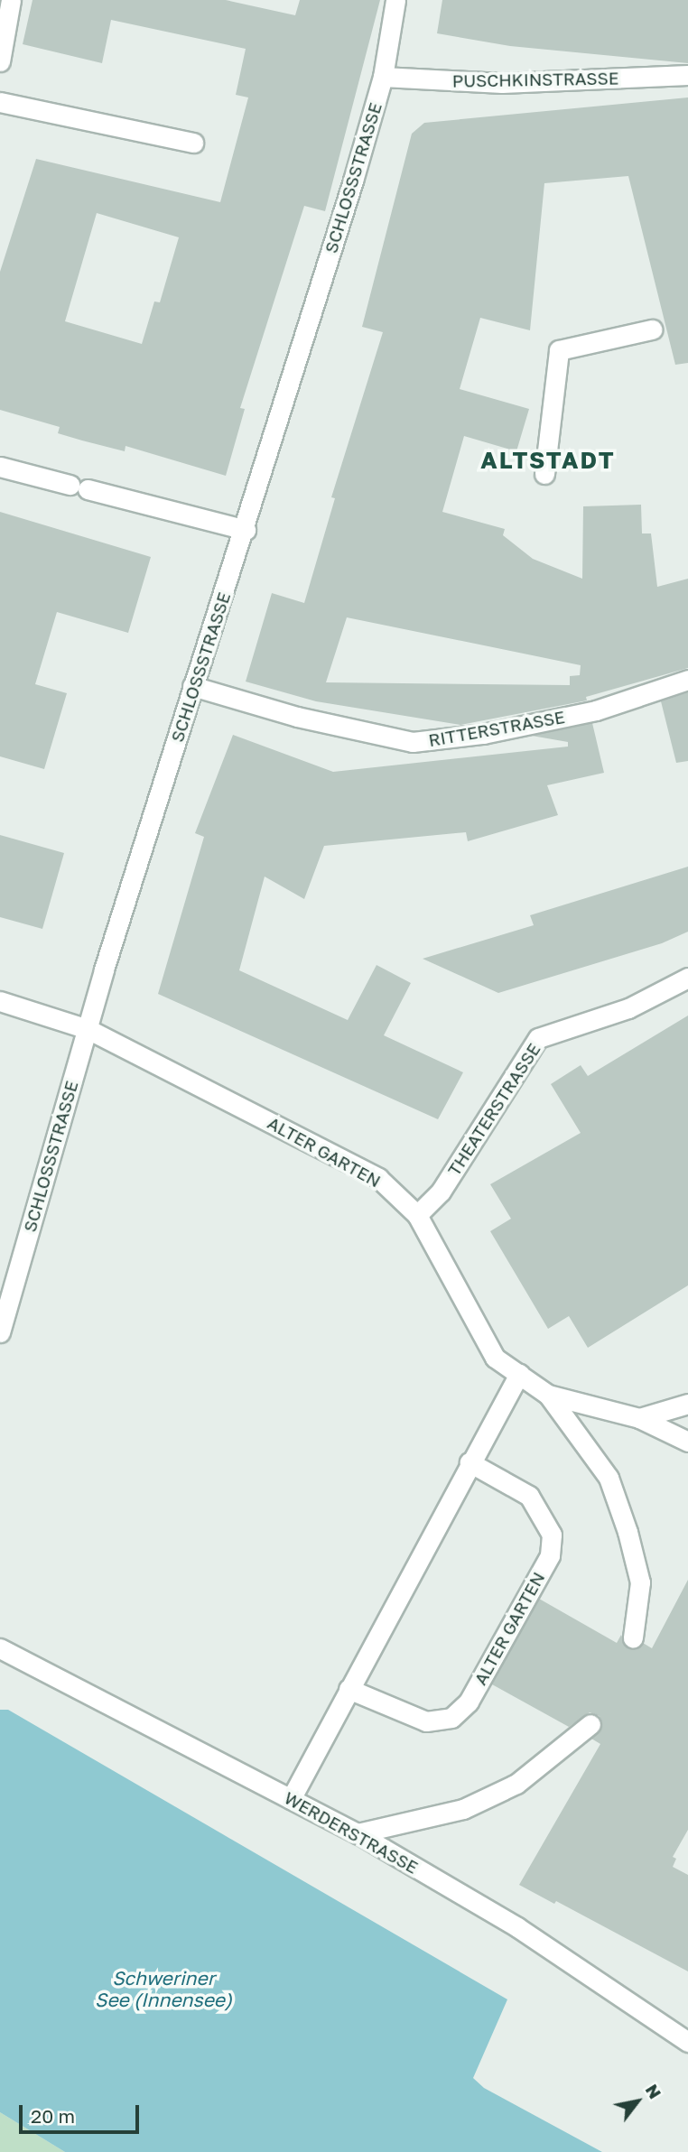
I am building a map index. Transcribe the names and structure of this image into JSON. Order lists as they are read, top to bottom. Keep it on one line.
{"streets":{"street":["PUSCHKINSTRASSE","SCHLOSSSTRASSE","RITTERSTRASSE","THEATERSTRASSE","ALTER GARTEN","WERDERSTRASSE"]},"crossings":[["PUSCHKINSTRASSE","SCHLOSSSTRASSE"],["SCHLOSSSTRASSE","RITTERSTRASSE"],["SCHLOSSSTRASSE","ALTER GARTEN"],["THEATERSTRASSE","ALTER GARTEN"]],"districts":["ALTSTADT"],"water":["Schweriner See (Innensee)"],"scale_bar":"20 m","north":"top right"}
